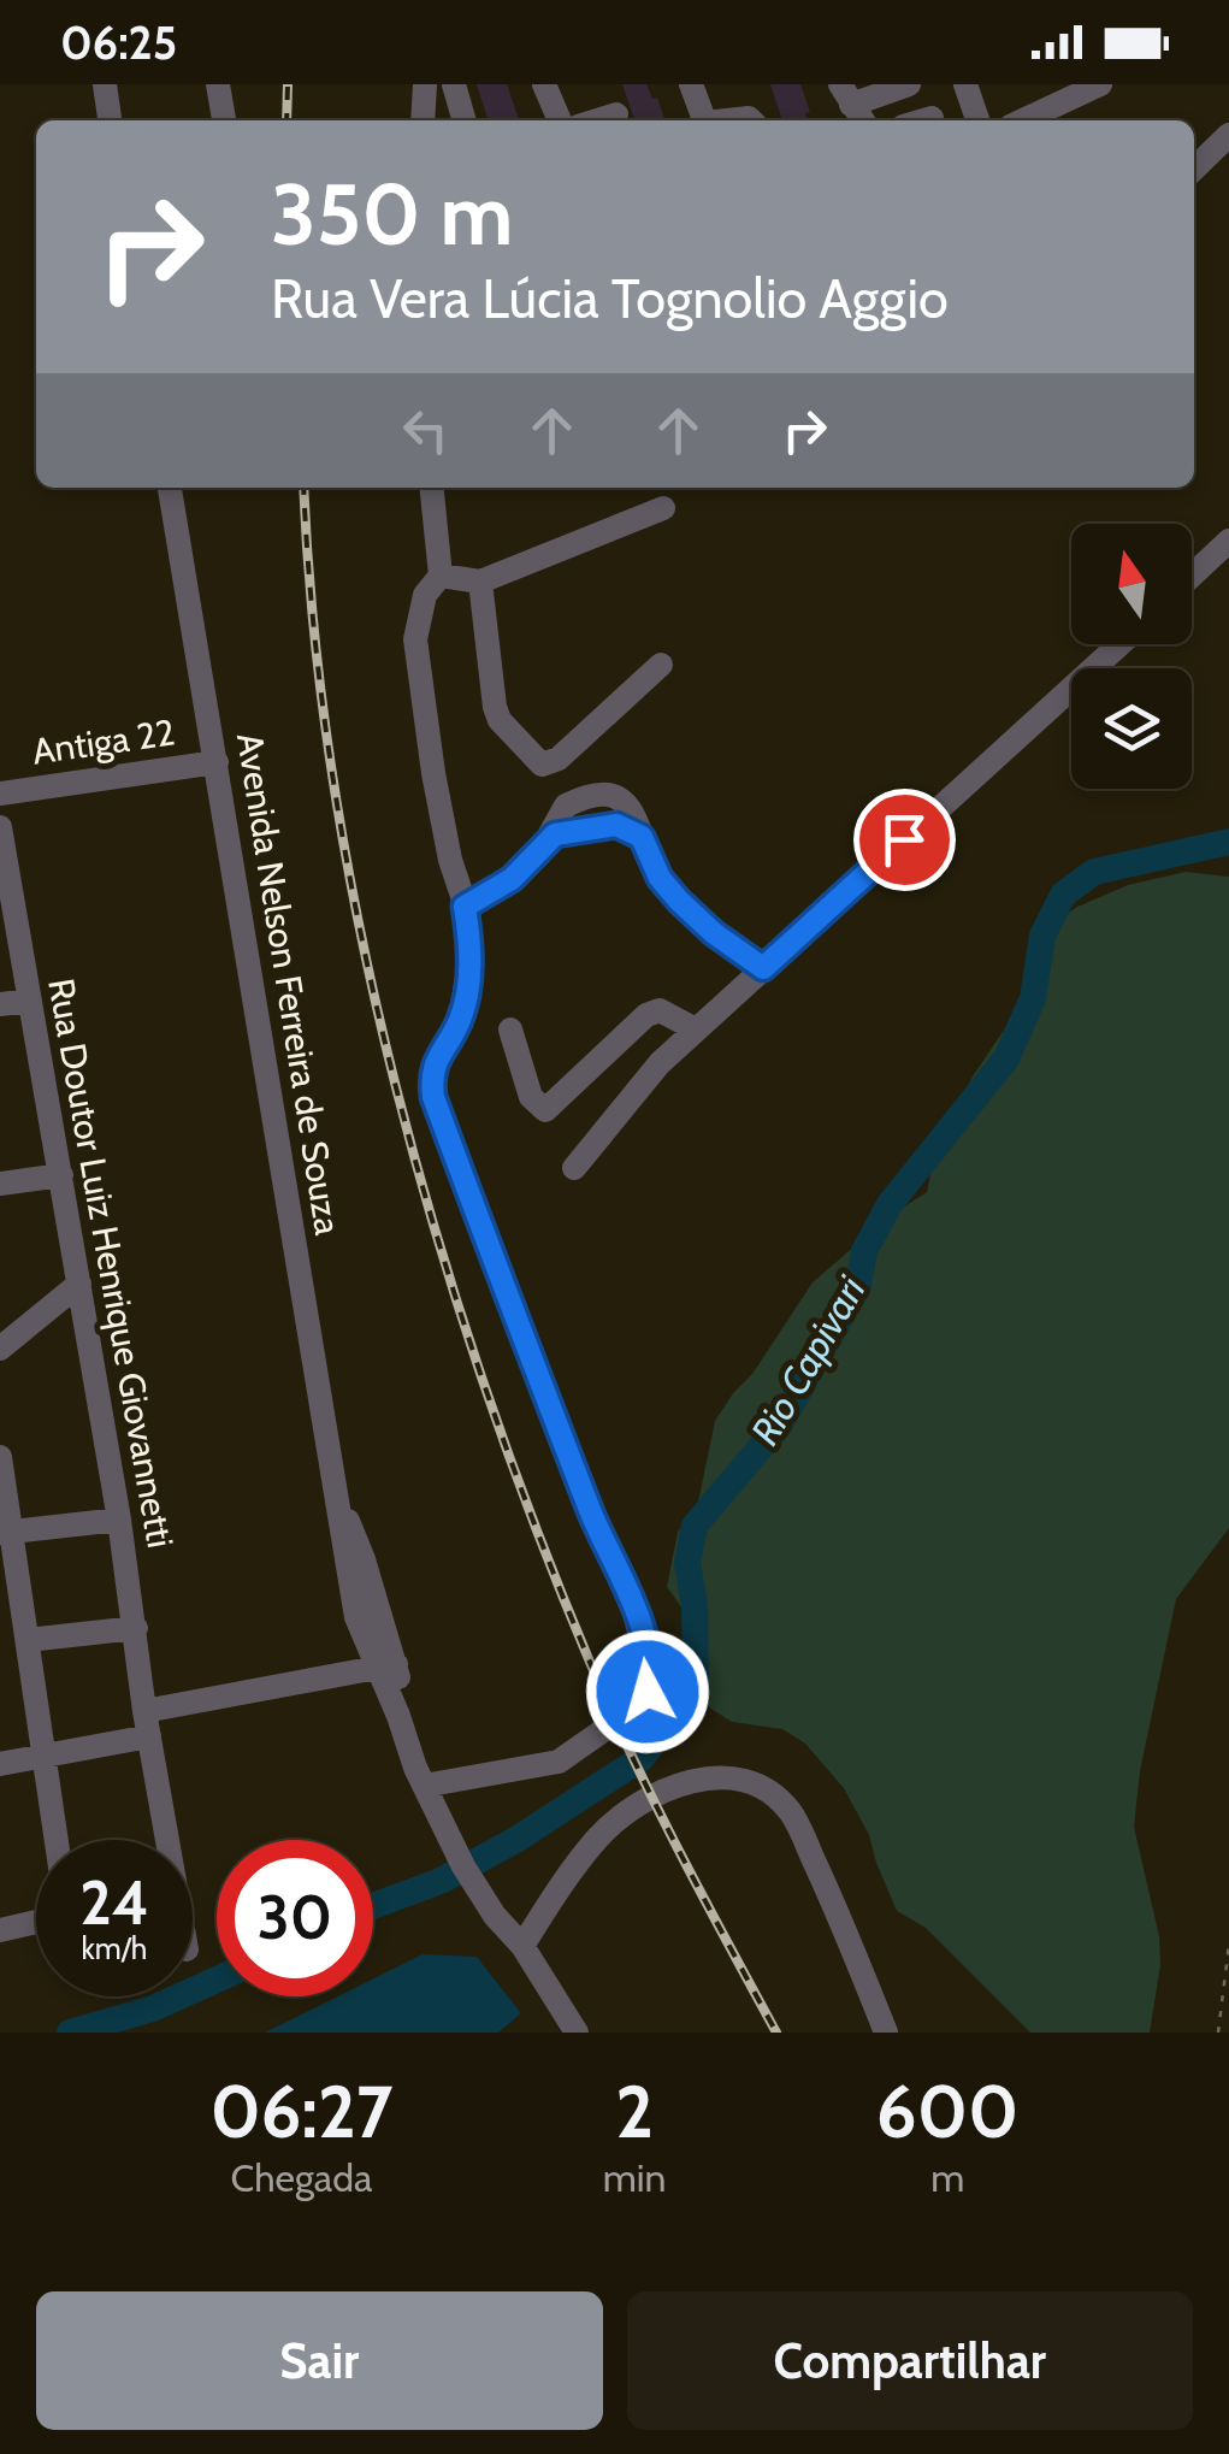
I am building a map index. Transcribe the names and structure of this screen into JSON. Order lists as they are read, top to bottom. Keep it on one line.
{"streets":{"street":["Antiga 22","Avenida Nelson Ferreira de Souza","Rua Doutor Luiz Henrique Giovannetti"]},"crossings":[["Antiga 22","Avenida Nelson Ferreira de Souza"]],"water":["Rio Capivari"],"north":"top","page":{"status":"06:25","turn":["350 m","Rua Vera Lúcia Tognolio Aggio"],"speed":"24 km/h","limit":"30","eta":["06:27","Chegada","2","min","600","m"],"buttons":["Sair","Compartilhar"]}}
